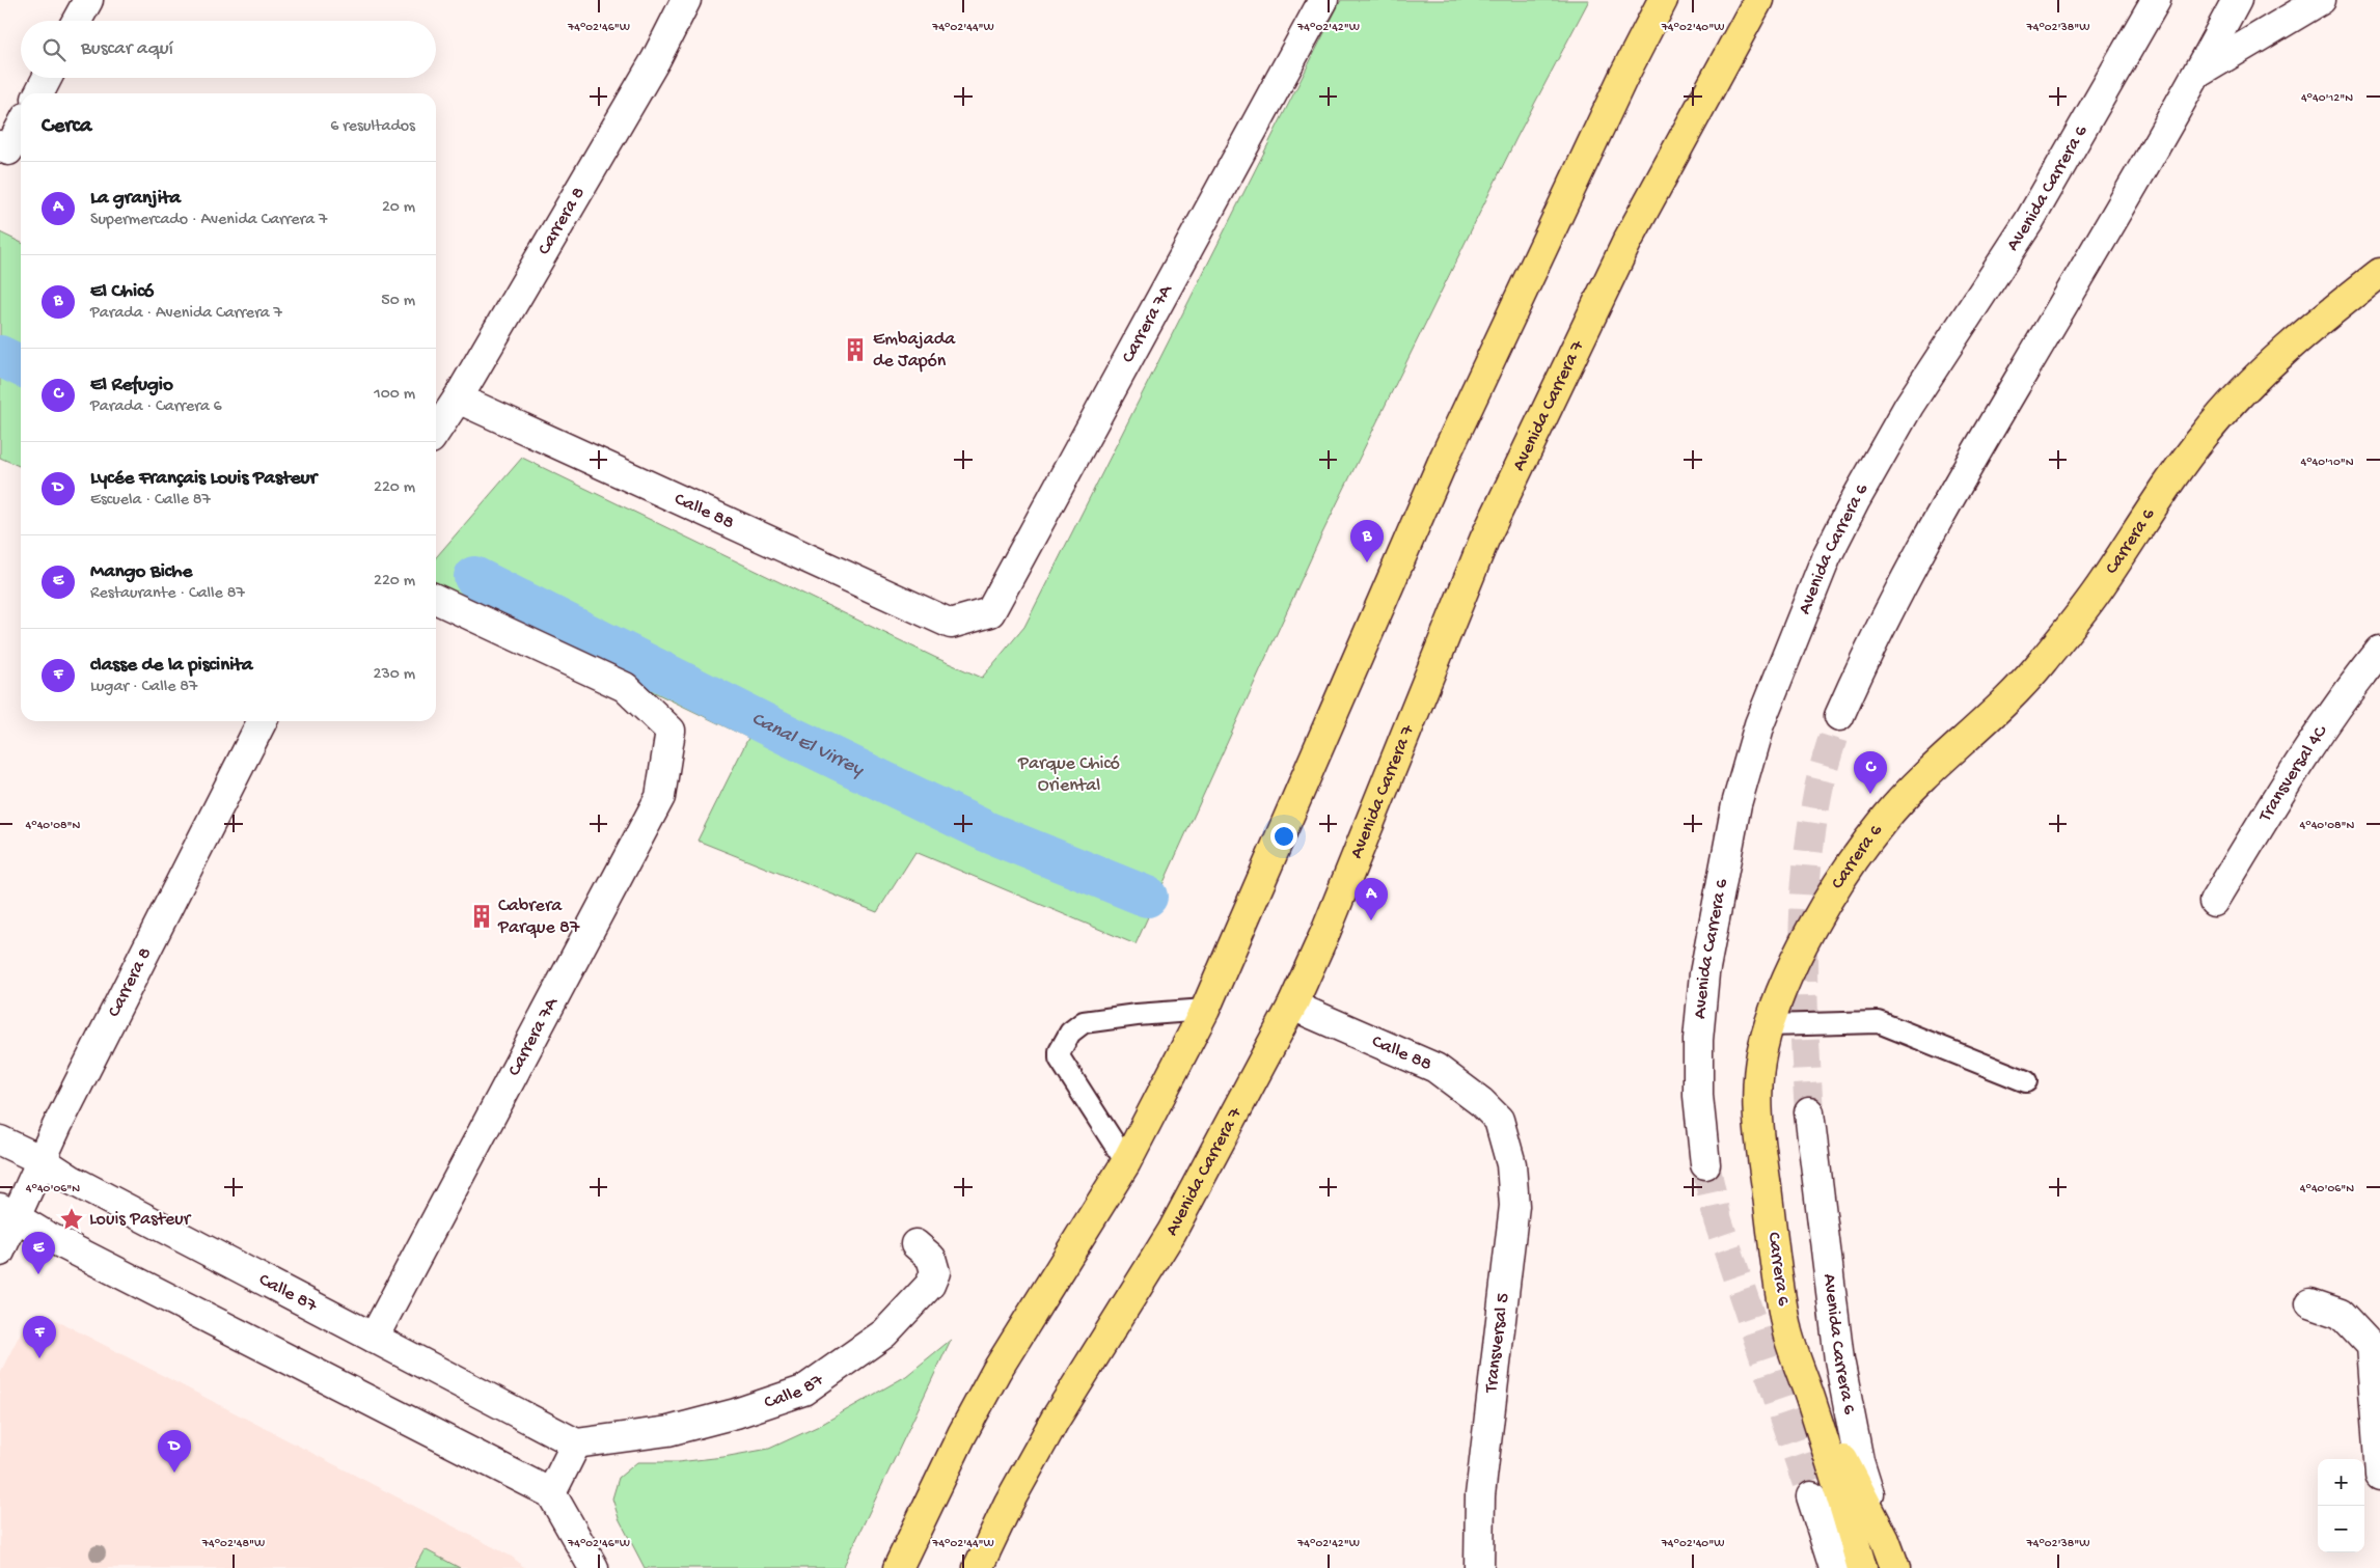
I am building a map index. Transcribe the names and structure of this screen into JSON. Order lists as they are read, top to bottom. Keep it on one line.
{"streets":{"main road":["Avenida Carrera 6","Avenida Carrera 7","Carrera 6"],"street":["Carrera 8","Carrera 7A","Calle 88","Transversal 4C","Calle 87","Transversal 5"]},"crossings":[["Avenida Carrera 6","Carrera 6"],["Carrera 8","Calle 88"],["Carrera 8","Calle 87"],["Carrera 7A","Calle 88"],["Carrera 7A","Calle 87"],["Avenida Carrera 7","Calle 88"],["Calle 88","Transversal 5"]],"water":["Canal El Virrey"],"parks":["Parque Chicó Oriental"],"places":{"building":["Embajada de Japón","Cabrera Parque 87"],"place":["Louis Pasteur"]},"page":{"search":"Buscar aquí","heading":["Cerca","6 resultados"],"list":[{"mark":"A","name":"La granjita","note":"Supermercado · Avenida Carrera 7","value":"20 m"},{"mark":"B","name":"El Chicó","note":"Parada · Avenida Carrera 7","value":"50 m"},{"mark":"C","name":"El Refugio","note":"Parada · Carrera 6","value":"100 m"},{"mark":"D","name":"Lycée Français Louis Pasteur","note":"Escuela · Calle 87","value":"220 m"},{"mark":"E","name":"Mango Biche","note":"Restaurante · Calle 87","value":"220 m"},{"mark":"F","name":"classe de la piscinita","note":"Lugar · Calle 87","value":"230 m"}],"pins":["B","C","A","E","F","D"],"map_buttons":["+","−"]},"coordinates":["74°02'46\"W","74°02'44\"W","74°02'42\"W","74°02'40\"W","74°02'38\"W","4°40'12\"N","4°40'10\"N","4°40'08\"N","4°40'06\"N","74°02'48\"W"]}
